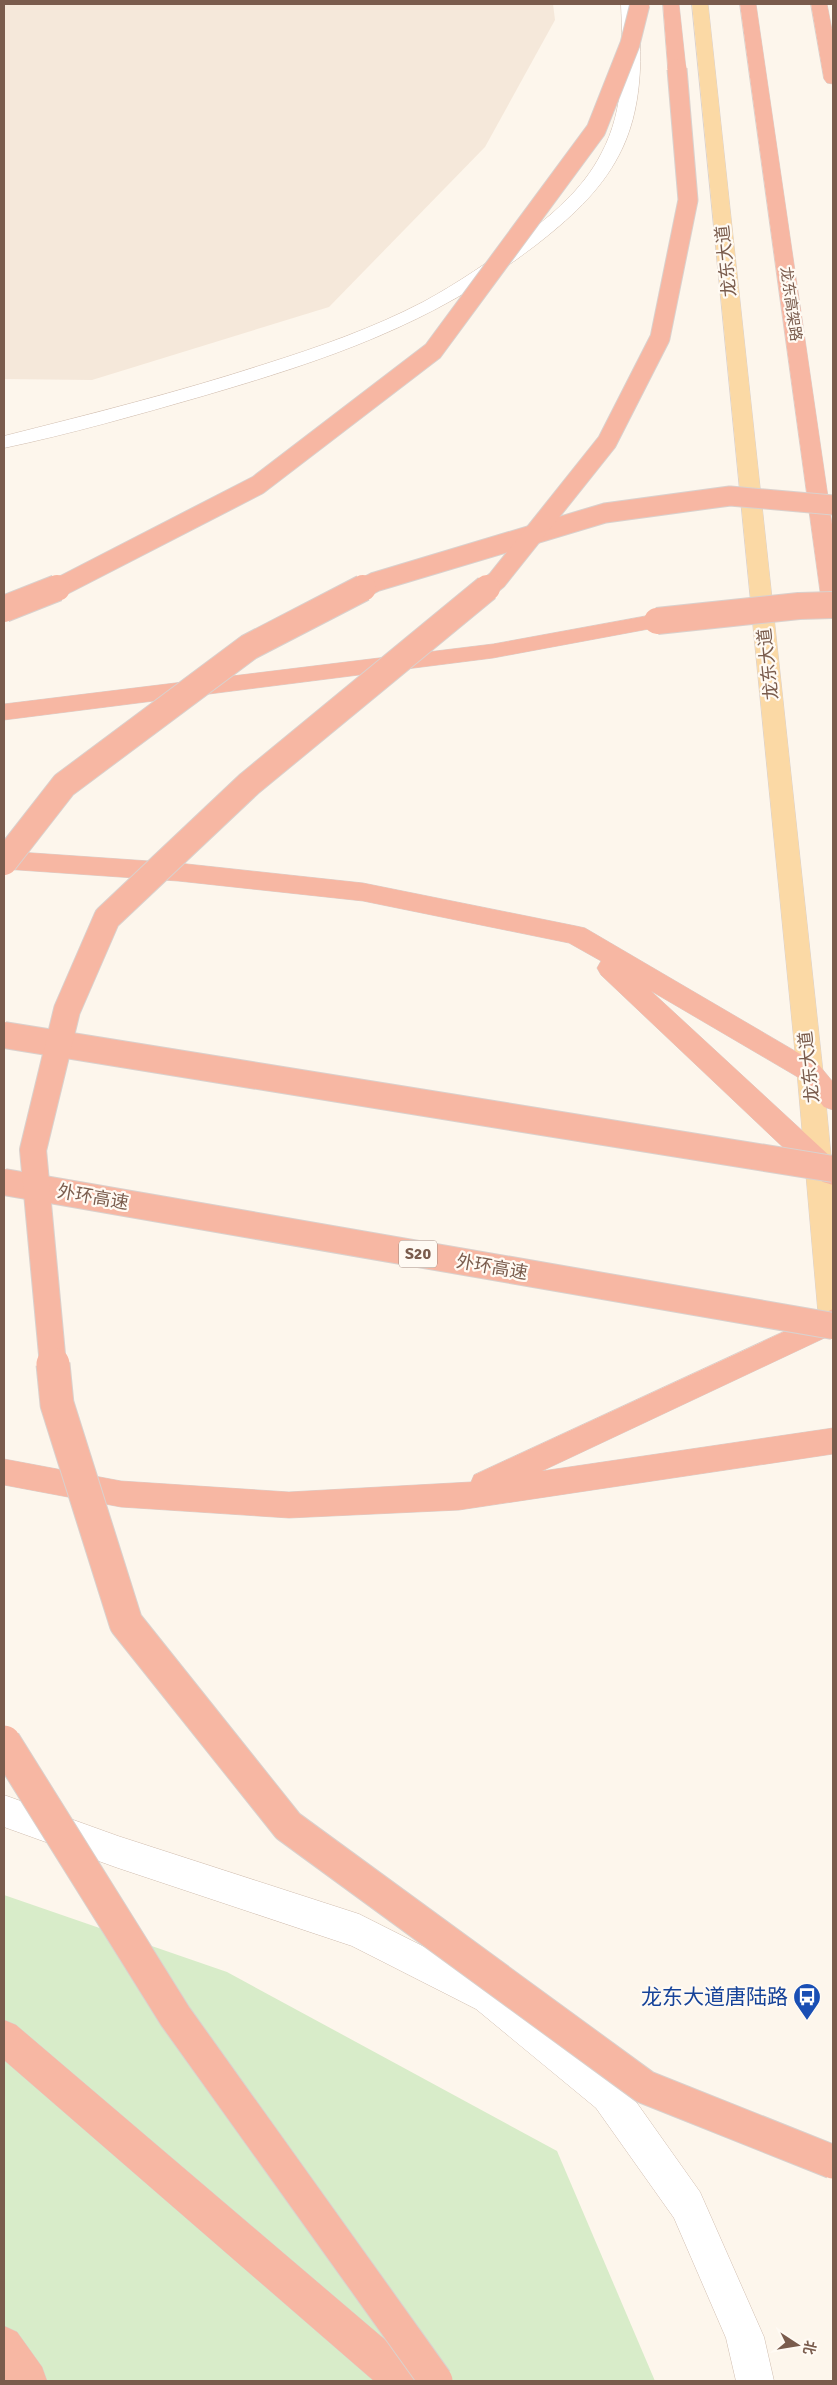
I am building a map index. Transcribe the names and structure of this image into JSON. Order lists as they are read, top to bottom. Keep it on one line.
{"streets":{"highway":["龙东高架路","外环高速","S20"],"main road":["龙东大道"]},"crossings":[["龙东大道","外环高速"]],"places":{"bus stop":["龙东大道唐陆路"]},"north":"right"}
